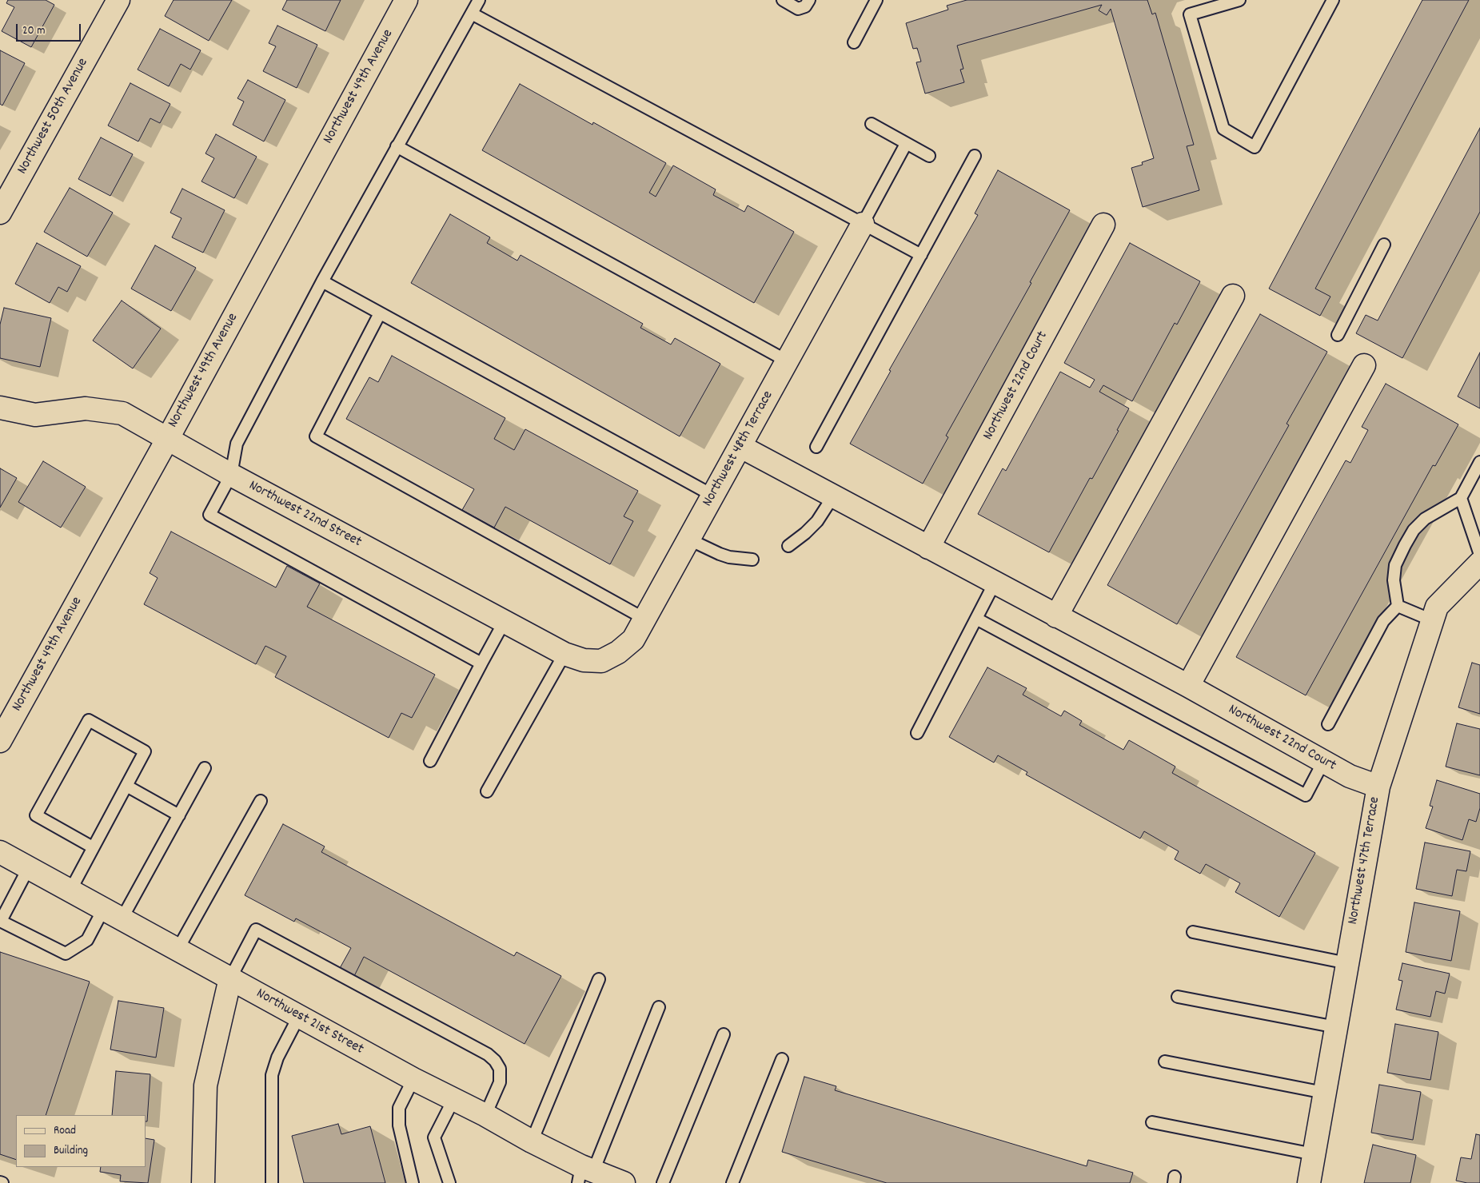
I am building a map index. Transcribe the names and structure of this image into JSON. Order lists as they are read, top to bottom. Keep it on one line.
{"streets":{"street":["Northwest 49th Avenue","Northwest 50th Avenue","Northwest 22nd Court","Northwest 48th Terrace","Northwest 22nd Street","Northwest 47th Terrace","Northwest 21st Street"]},"crossings":[["Northwest 49th Avenue","Northwest 22nd Street"],["Northwest 22nd Court","Northwest 48th Terrace"],["Northwest 22nd Court","Northwest 47th Terrace"],["Northwest 48th Terrace","Northwest 22nd Street"]],"legend":["Road","Building"],"scale_bar":"20 m"}
